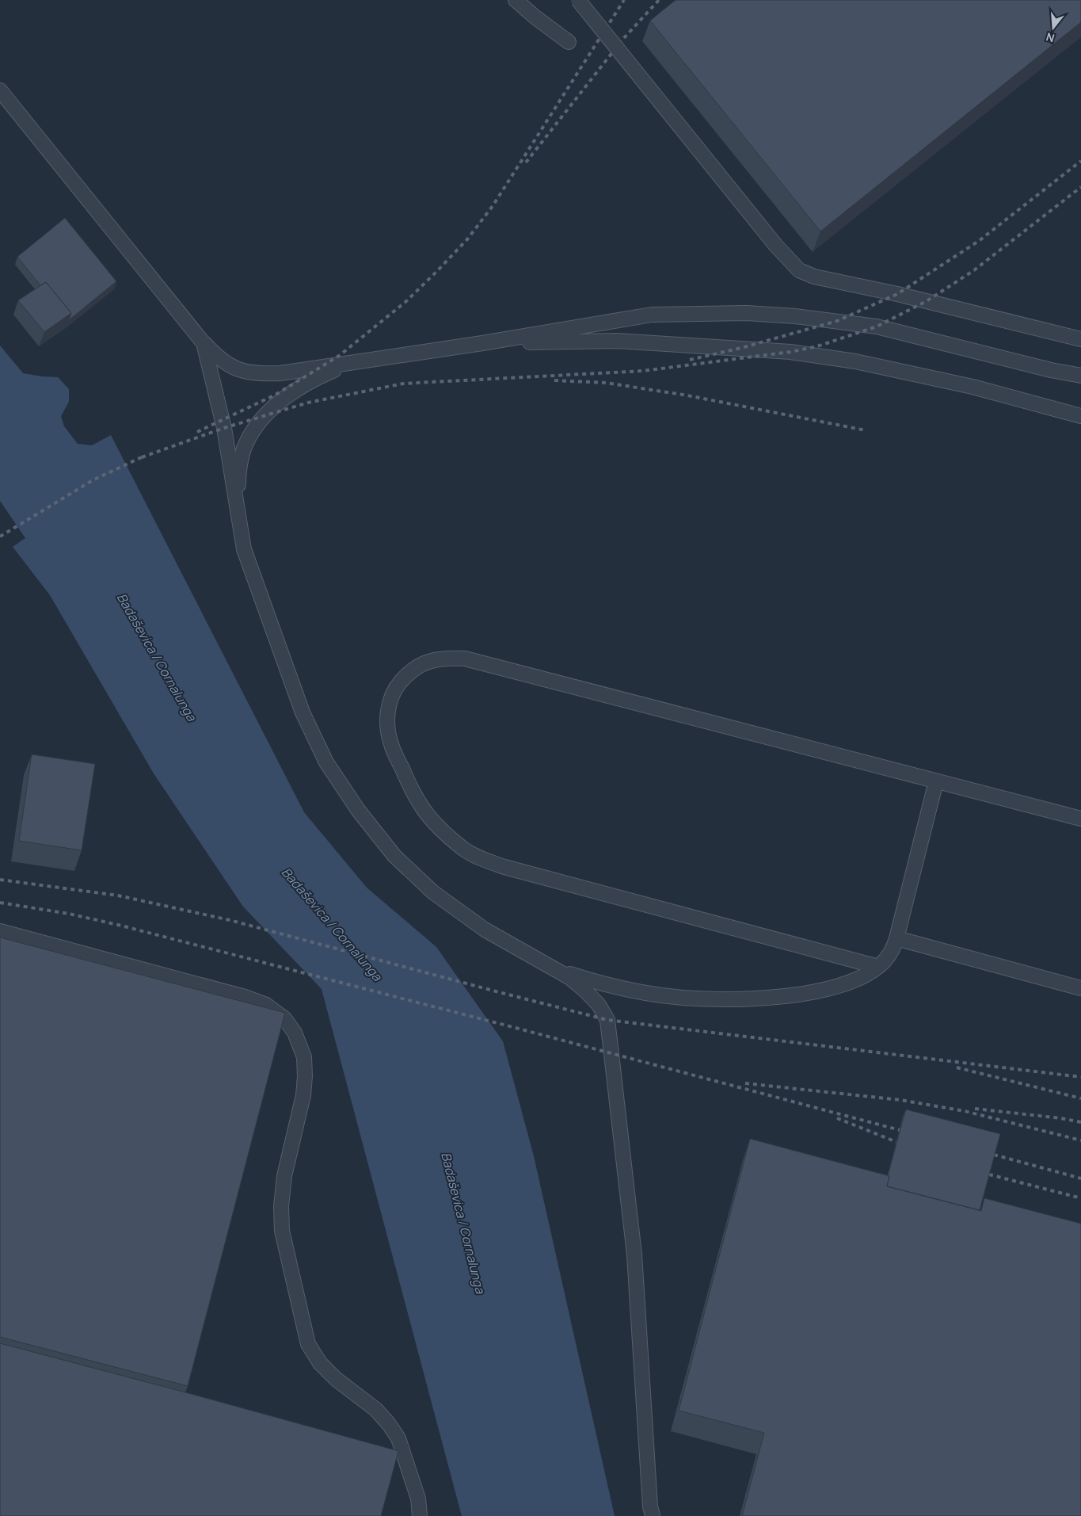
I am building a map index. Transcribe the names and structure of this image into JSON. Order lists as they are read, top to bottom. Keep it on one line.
{"water":["Badaševica / Cornalunga"],"north":"bottom"}
